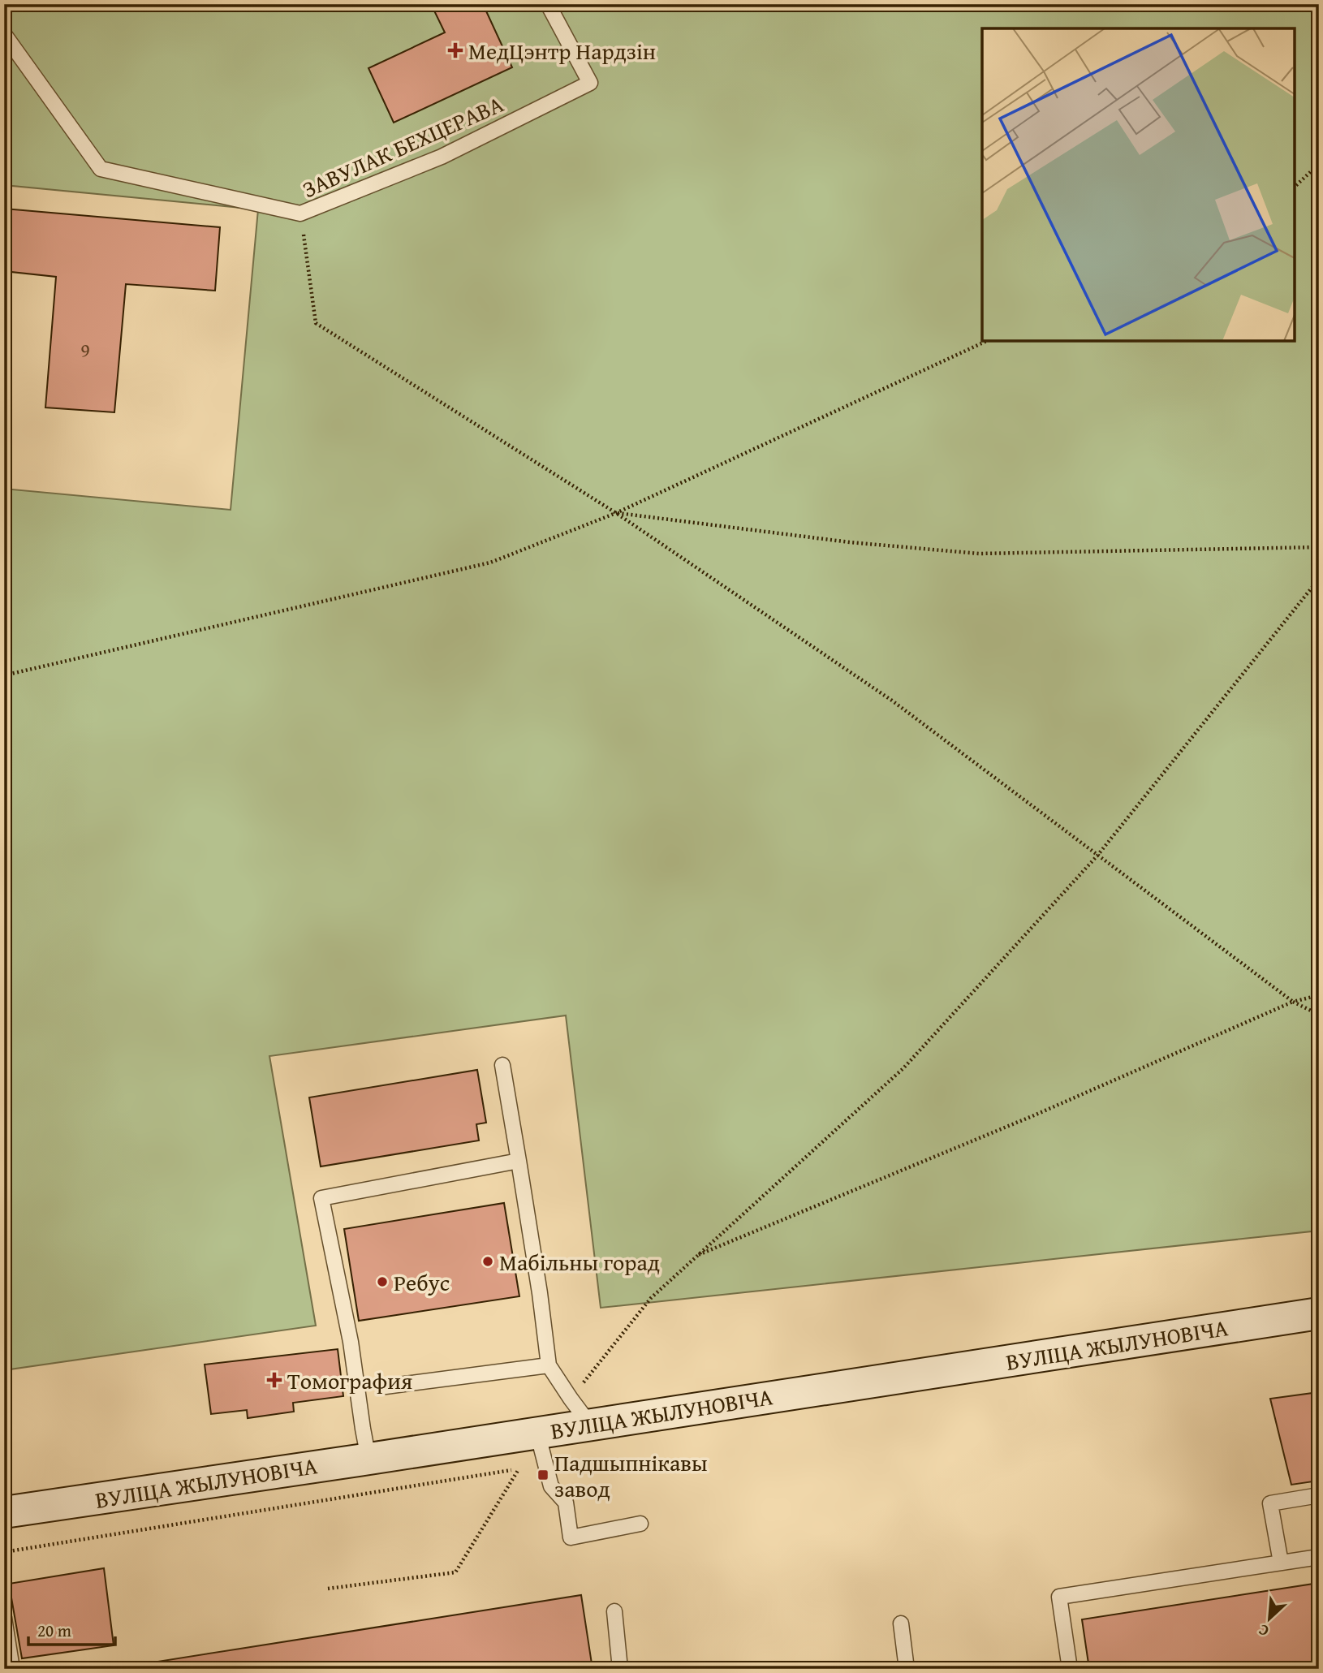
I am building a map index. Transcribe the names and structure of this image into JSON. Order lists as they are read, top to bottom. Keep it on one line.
{"streets":{"street":["ВУЛІЦА ЖЫЛУНОВІЧА"],"lane":["ЗАВУЛАК БЕХЦЕРАВА"]},"places":{"health":["МедЦэнтр Нардзін","Томография"],"other":["Мабільны горад","Ребус"],"transit":["Падшыпнікавы завод"]},"house_numbers":["9"],"scale_bar":"20 m","north":"bottom left"}
